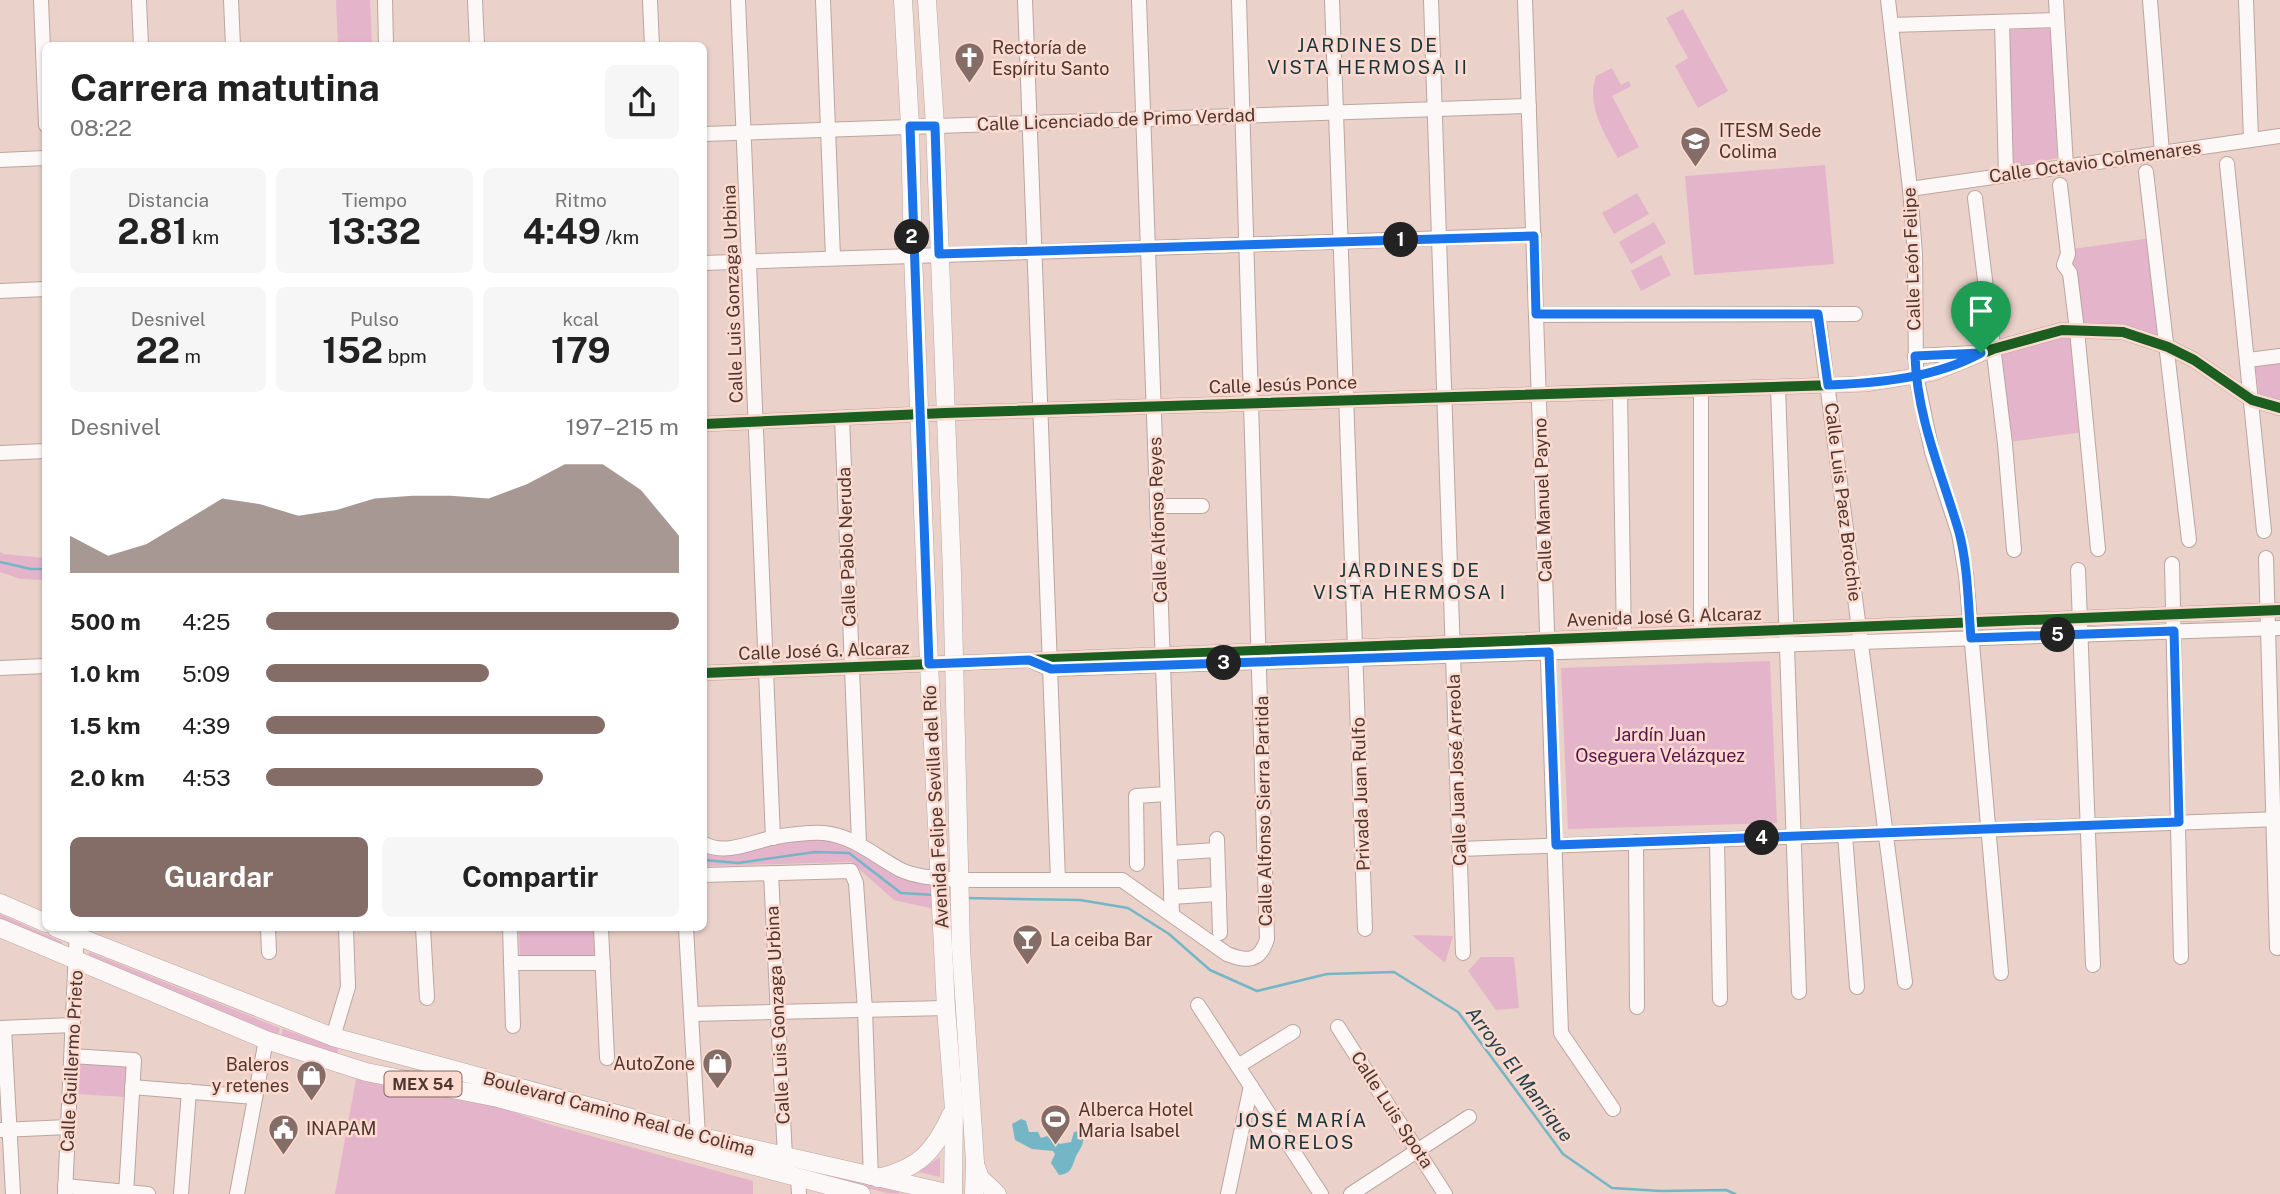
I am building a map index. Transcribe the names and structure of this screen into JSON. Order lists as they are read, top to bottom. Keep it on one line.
{"streets":{"main road":["Avenida Felipe Sevilla del Río","MEX 54","Boulevard Camino Real de Colima"],"street":["Calle Licenciado de Primo Verdad","Calle Octavio Colmenares","Calle León Felipe","Calle Luis Gonzaga Urbina","Calle Jesús Ponce","Calle Manuel Payno","Calle Luis Paez Brotchie","Calle Alfonso Reyes","Calle Pablo Neruda","Avenida José G. Alcaraz","Calle José G. Alcaraz","Calle Juan José Arreola","Privada Juan Rulfo","Calle Alfonso Sierra Partida","Calle Guillermo Prieto","Calle Luis Spota"]},"crossings":[["Calle Licenciado de Primo Verdad","Calle Luis Gonzaga Urbina"],["Calle Licenciado de Primo Verdad","Calle Manuel Payno"],["Calle Licenciado de Primo Verdad","Calle Alfonso Reyes"],["Calle Licenciado de Primo Verdad","Calle Juan José Arreola"],["Calle Licenciado de Primo Verdad","Privada Juan Rulfo"],["Calle Licenciado de Primo Verdad","Avenida Felipe Sevilla del Río"],["Calle Licenciado de Primo Verdad","Calle Alfonso Sierra Partida"],["Calle Octavio Colmenares","Calle León Felipe"],["Calle León Felipe","Calle Jesús Ponce"],["Calle León Felipe","Avenida José G. Alcaraz"],["Calle Luis Gonzaga Urbina","Calle Jesús Ponce"],["Calle Luis Gonzaga Urbina","Calle José G. Alcaraz"],["Calle Luis Gonzaga Urbina","Boulevard Camino Real de Colima"],["Calle Jesús Ponce","Calle Manuel Payno"],["Calle Jesús Ponce","Calle Luis Paez Brotchie"],["Calle Jesús Ponce","Calle Alfonso Reyes"],["Calle Jesús Ponce","Calle Pablo Neruda"],["Calle Jesús Ponce","Calle Juan José Arreola"],["Calle Jesús Ponce","Privada Juan Rulfo"],["Calle Jesús Ponce","Avenida Felipe Sevilla del Río"],["Calle Jesús Ponce","Calle Alfonso Sierra Partida"],["Calle Manuel Payno","Avenida José G. Alcaraz"],["Calle Luis Paez Brotchie","Avenida José G. Alcaraz"],["Calle Alfonso Reyes","Avenida José G. Alcaraz"],["Calle Alfonso Reyes","Calle Alfonso Sierra Partida"],["Calle Pablo Neruda","Calle José G. Alcaraz"],["Avenida José G. Alcaraz","Calle José G. Alcaraz"],["Avenida José G. Alcaraz","Calle Juan José Arreola"],["Avenida José G. Alcaraz","Privada Juan Rulfo"],["Avenida José G. Alcaraz","Calle Alfonso Sierra Partida"],["Calle José G. Alcaraz","Avenida Felipe Sevilla del Río"],["Avenida Felipe Sevilla del Río","Boulevard Camino Real de Colima"],["Calle Guillermo Prieto","Boulevard Camino Real de Colima"]],"districts":["JARDINES DE VISTA HERMOSA II","JARDINES DE VISTA HERMOSA I","JOSÉ MARÍA MORELOS"],"water":["Arroyo El Manrique"],"parks":["Jardín Juan Oseguera Velázquez"],"places":{"church":["Rectoría de Espíritu Santo"],"school or university":["ITESM Sede Colima"],"bar":["La ceiba Bar"],"shop":["AutoZone","Baleros y retenes"],"sports":["Alberca Hotel Maria Isabel"],"public building":["INAPAM"]},"page":{"heading":["Carrera matutina","08:22"],"stats":[["Distancia","2.81 km"],["Tiempo","13:32"],["Ritmo","4:49 /km"],["Desnivel","22 m"],["Pulso","152 bpm"],["kcal","179"]],"pins":["2","1","5","3","4"],"chart":["Desnivel","197–215 m"],"list":[{"name":"500 m","note":"4:25"},{"name":"1.0 km","note":"5:09"},{"name":"1.5 km","note":"4:39"},{"name":"2.0 km","note":"4:53"}],"buttons":["Guardar","Compartir"]}}
